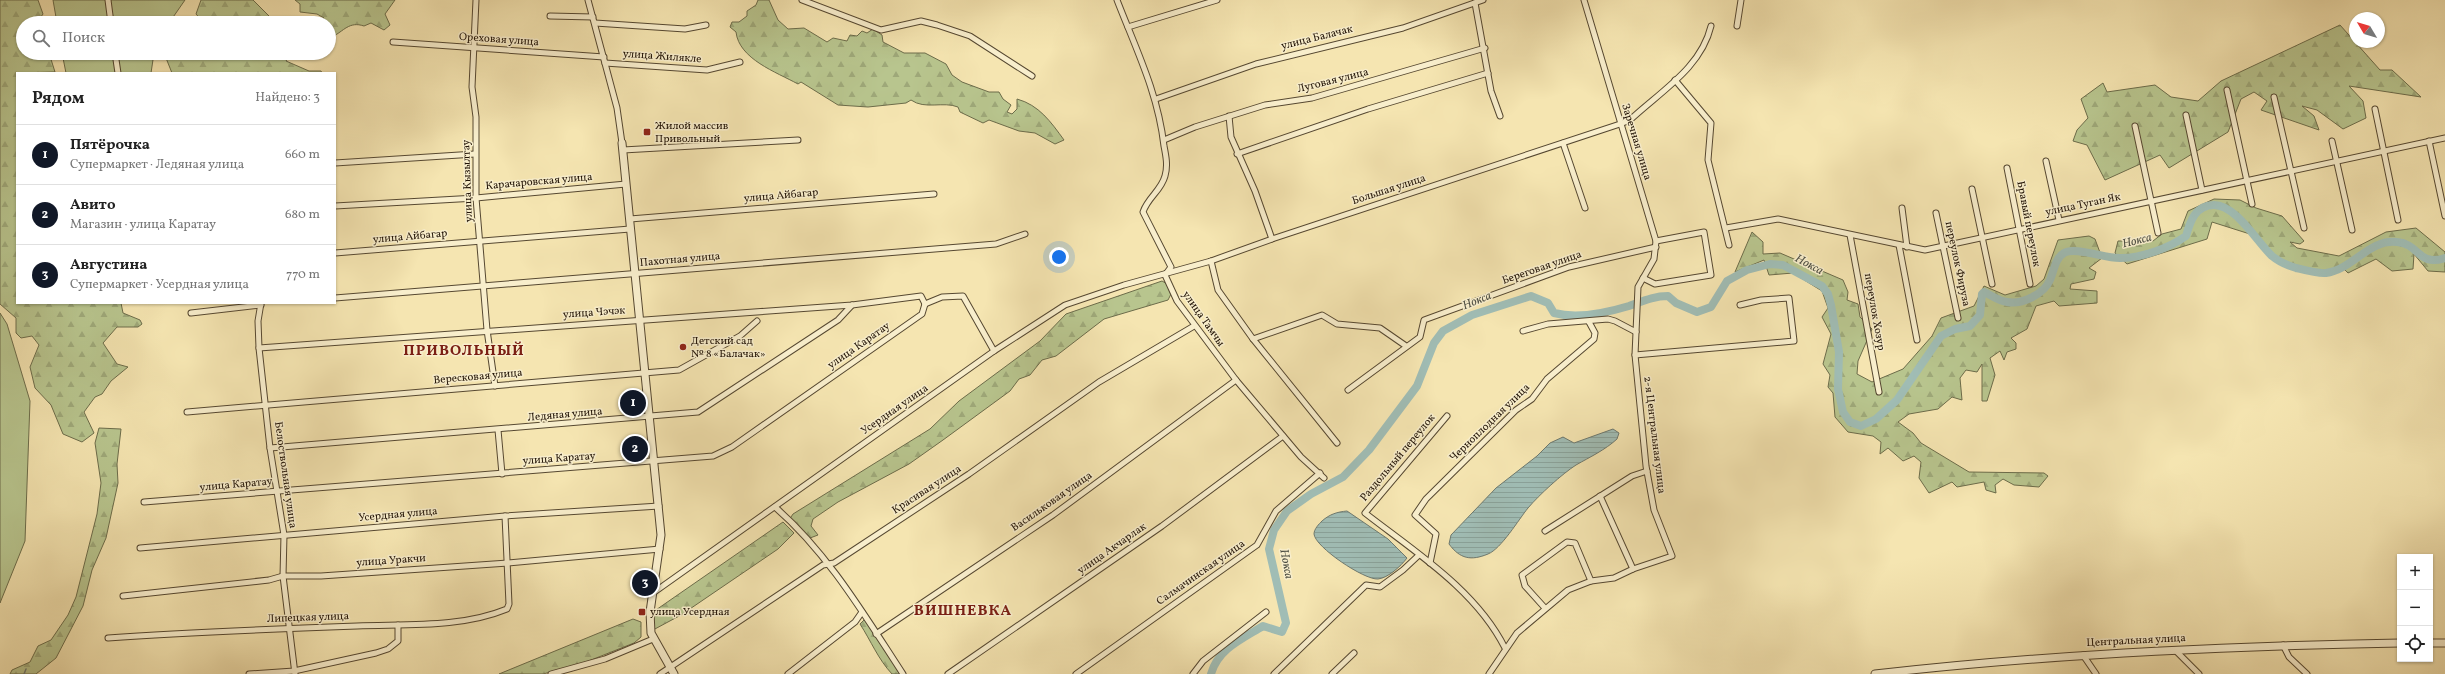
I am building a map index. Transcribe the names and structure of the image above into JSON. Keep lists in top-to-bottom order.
{
  "streets": {
    "street": [
      "улица Балачак",
      "Ореховая улица",
      "улица Жилякле",
      "Луговая улица",
      "Заречная улица",
      "улица Кызылтау",
      "Карачаровская улица",
      "Большая улица",
      "улица Айбагар",
      "улица Туган Як",
      "Бравый переулок",
      "Пахотная улица",
      "переулок Фируза",
      "Береговая улица",
      "переулок Хозур",
      "улица Чэчэк",
      "улица Тамчы",
      "улица Каратау",
      "Вересковая улица",
      "Усердная улица",
      "Ледяная улица",
      "Черноплодная улица",
      "2-я Центральная улица",
      "Раздольный переулок",
      "Белоствольная улица",
      "Красивая улица",
      "Васильковая улица",
      "улица Акчарлак",
      "улица Уракчи",
      "Салмачинская улица",
      "Липецкая улица",
      "Центральная улица"
    ]
  },
  "crossings": [
    ["Ореховая улица", "улица Кызылтау"],
    ["Заречная улица", "Большая улица"],
    ["Заречная улица", "Береговая улица"],
    ["улица Кызылтау", "Карачаровская улица"],
    ["улица Кызылтау", "улица Айбагар"],
    ["улица Кызылтау", "Пахотная улица"],
    ["улица Кызылтау", "улица Чэчэк"],
    ["улица Кызылтау", "Вересковая улица"],
    ["Большая улица", "улица Тамчы"],
    ["Большая улица", "Усердная улица"],
    ["улица Туган Як", "Бравый переулок"],
    ["улица Туган Як", "переулок Фируза"],
    ["улица Туган Як", "переулок Хозур"],
    ["Береговая улица", "2-я Центральная улица"],
    ["улица Чэчэк", "улица Каратау"],
    ["улица Чэчэк", "Ледяная улица"],
    ["улица Чэчэк", "Белоствольная улица"],
    ["улица Тамчы", "Усердная улица"],
    ["улица Тамчы", "Красивая улица"],
    ["улица Тамчы", "Васильковая улица"],
    ["улица Тамчы", "улица Акчарлак"],
    ["улица Тамчы", "Салмачинская улица"],
    ["улица Каратау", "Белоствольная улица"],
    ["Вересковая улица", "Белоствольная улица"],
    ["Усердная улица", "Белоствольная улица"],
    ["Ледяная улица", "Белоствольная улица"],
    ["Белоствольная улица", "улица Уракчи"],
    ["Белоствольная улица", "Липецкая улица"],
    ["улица Уракчи", "Липецкая улица"]
  ],
  "districts": ["ПРИВОЛЬНЫЙ", "ВИШНЕВКА"],
  "water": ["Нокса"],
  "places": {
    "transit": ["Жилой массив Привольный", "улица Усердная"],
    "other": ["Детский сад № 8 «Балачак»"]
  },
  "north": "top left",
  "page": {
    "search": "Поиск",
    "heading": ["Рядом", "Найдено: 3"],
    "list": [
      {
        "mark": "1",
        "name": "Пятёрочка",
        "note": "Супермаркет · Ледяная улица",
        "value": "660 m"
      },
      {
        "mark": "2",
        "name": "Авито",
        "note": "Магазин · улица Каратау",
        "value": "680 m"
      },
      {
        "mark": "3",
        "name": "Августина",
        "note": "Супермаркет · Усердная улица",
        "value": "770 m"
      }
    ],
    "pins": ["1", "2", "3"],
    "map_buttons": ["+", "−"]
  }
}
